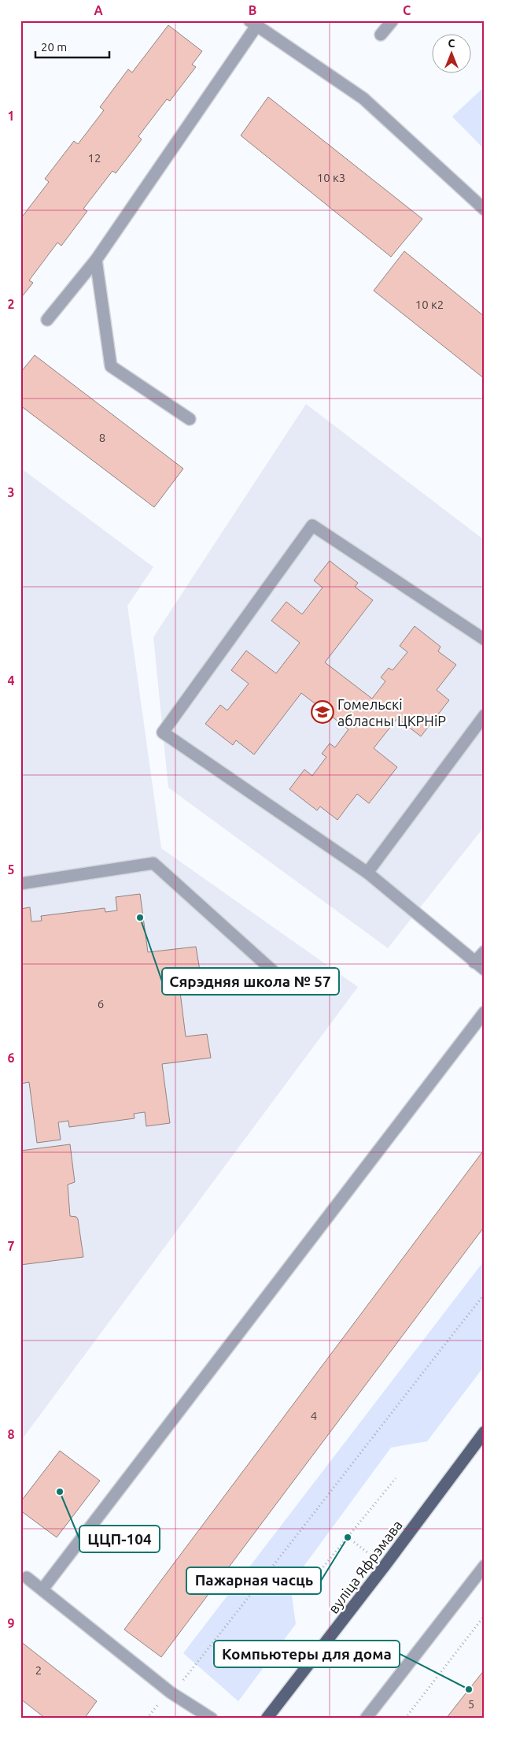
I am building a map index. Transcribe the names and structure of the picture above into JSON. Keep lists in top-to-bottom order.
{
  "streets": {
    "main road": ["вуліца Яфрэмава"]
  },
  "places": {
    "school or university": ["Гомельскі абласны ЦКРНіР"],
    "other": [
      "Сярэдняя школа № 57",
      "ЦЦП-104",
      "Пажарная часць",
      "Компьютеры для дома"
    ]
  },
  "house_numbers": [
    "12",
    "10 к3",
    "10 к2",
    "8",
    "6",
    "4",
    "2",
    "5"
  ],
  "scale_bar": "20 m",
  "north": "top",
  "grid": {
    "columns": ["A", "B", "C"],
    "rows": [
      "1",
      "2",
      "3",
      "4",
      "5",
      "6",
      "7",
      "8",
      "9"
    ]
  }
}
